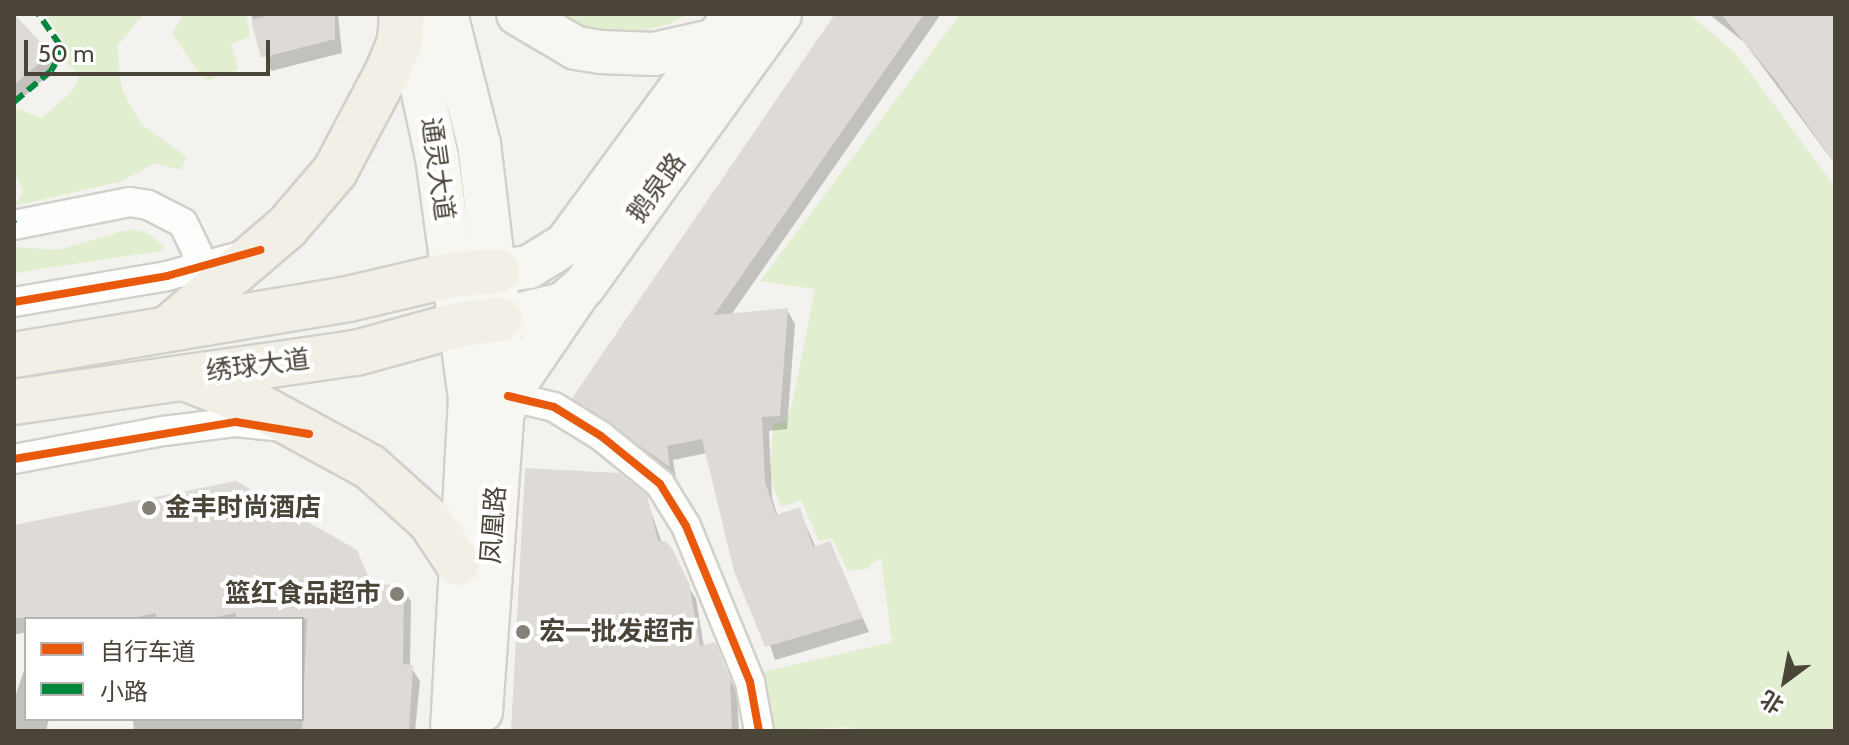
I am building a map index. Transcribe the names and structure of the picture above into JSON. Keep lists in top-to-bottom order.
{
  "streets": {
    "main road": [
      "通灵大道",
      "鹅泉路",
      "绣球大道",
      "凤凰路"
    ]
  },
  "crossings": [
    ["通灵大道", "鹅泉路"],
    ["通灵大道", "绣球大道"],
    ["通灵大道", "凤凰路"],
    ["鹅泉路", "绣球大道"],
    ["鹅泉路", "凤凰路"],
    ["绣球大道", "凤凰路"]
  ],
  "places": ["金丰时尚酒店", "篮红食品超市", "宏一批发超市"],
  "legend": ["自行车道", "小路"],
  "scale_bar": "50 m",
  "north": "bottom left"
}
